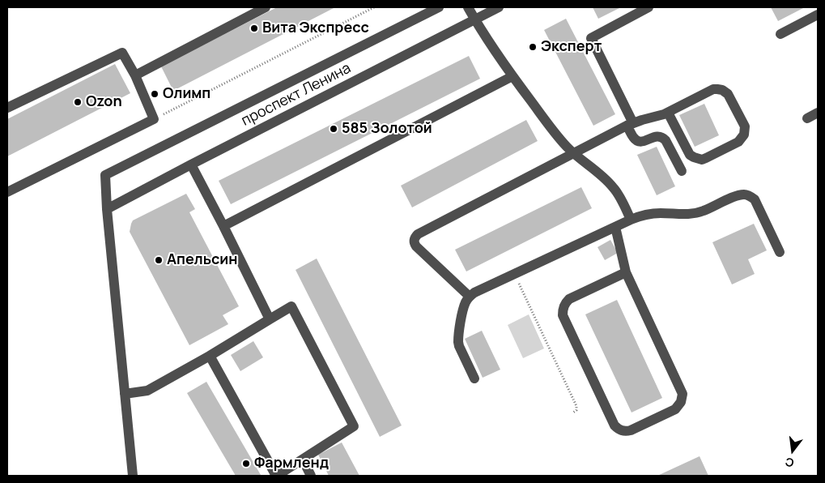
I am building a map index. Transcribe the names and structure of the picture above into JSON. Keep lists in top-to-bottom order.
{
  "streets": {
    "street": ["проспект Ленина"]
  },
  "places": [
    "Вита Экспресс",
    "Эксперт",
    "Олимп",
    "Ozon",
    "585 Золотой",
    "Апельсин",
    "Фармленд"
  ],
  "north": "bottom"
}
